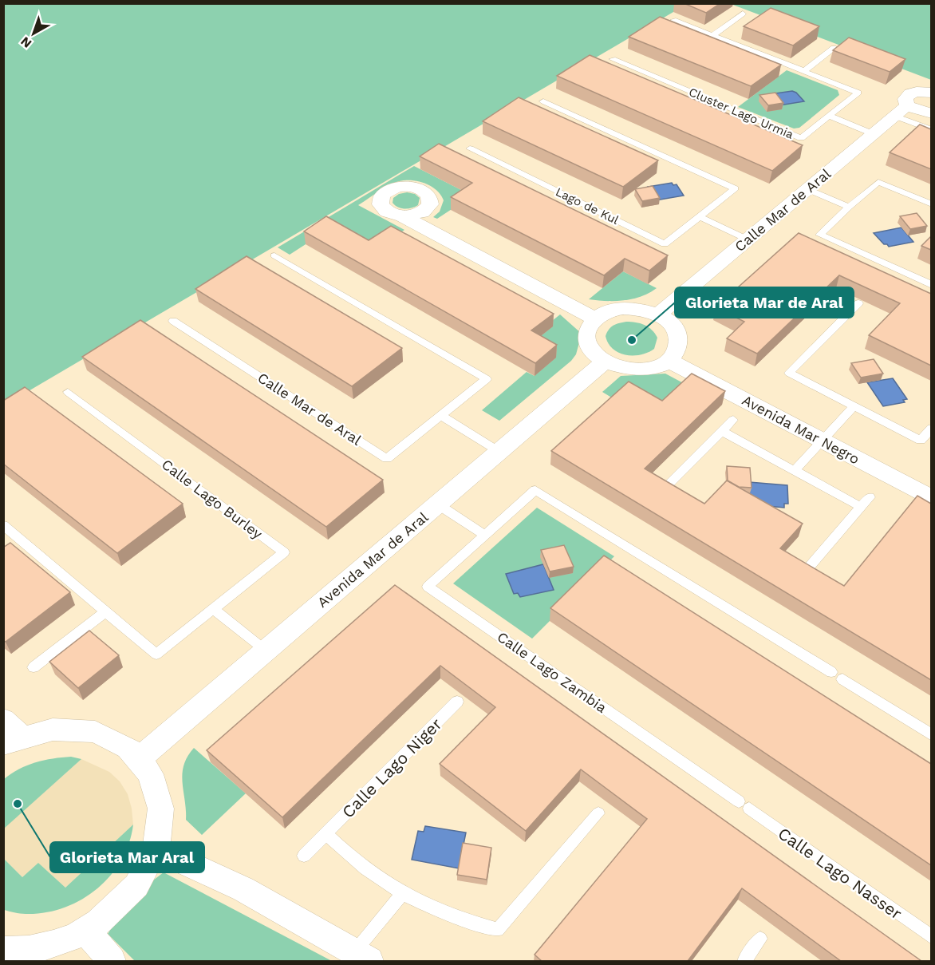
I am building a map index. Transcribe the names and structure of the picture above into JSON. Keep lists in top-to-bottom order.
{
  "streets": {
    "street": ["Calle Mar de Aral", "Avenida Mar Negro", "Avenida Mar de Aral"],
    "lane": [
      "Cluster Lago Urmia",
      "Lago de Kul",
      "Calle Lago Burley",
      "Calle Lago Zambia",
      "Calle Lago Niger",
      "Calle Lago Nasser"
    ]
  },
  "crossings": [
    ["Calle Mar de Aral", "Avenida Mar Negro"],
    ["Calle Mar de Aral", "Avenida Mar de Aral"],
    ["Avenida Mar Negro", "Avenida Mar de Aral"],
    ["Calle Lago Zambia", "Calle Lago Nasser"]
  ],
  "places": ["Glorieta Mar de Aral", "Glorieta Mar Aral"],
  "north": "bottom left"
}
